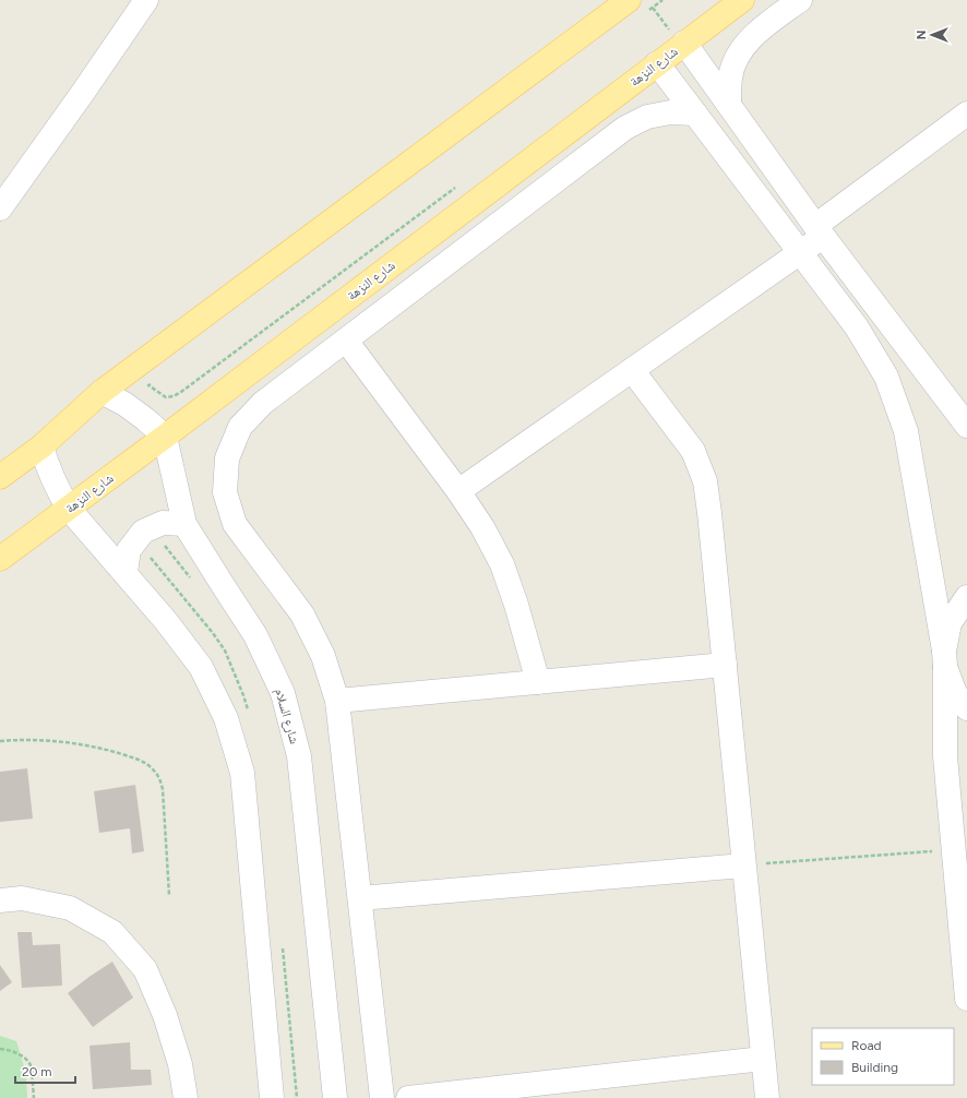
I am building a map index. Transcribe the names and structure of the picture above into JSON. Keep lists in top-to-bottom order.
{
  "streets": {
    "main road": ["شارع النزهة"],
    "street": ["شارع السلام"]
  },
  "crossings": [
    ["شارع النزهة", "شارع السلام"]
  ],
  "legend": ["Road", "Building"],
  "scale_bar": "20 m",
  "north": "left"
}
